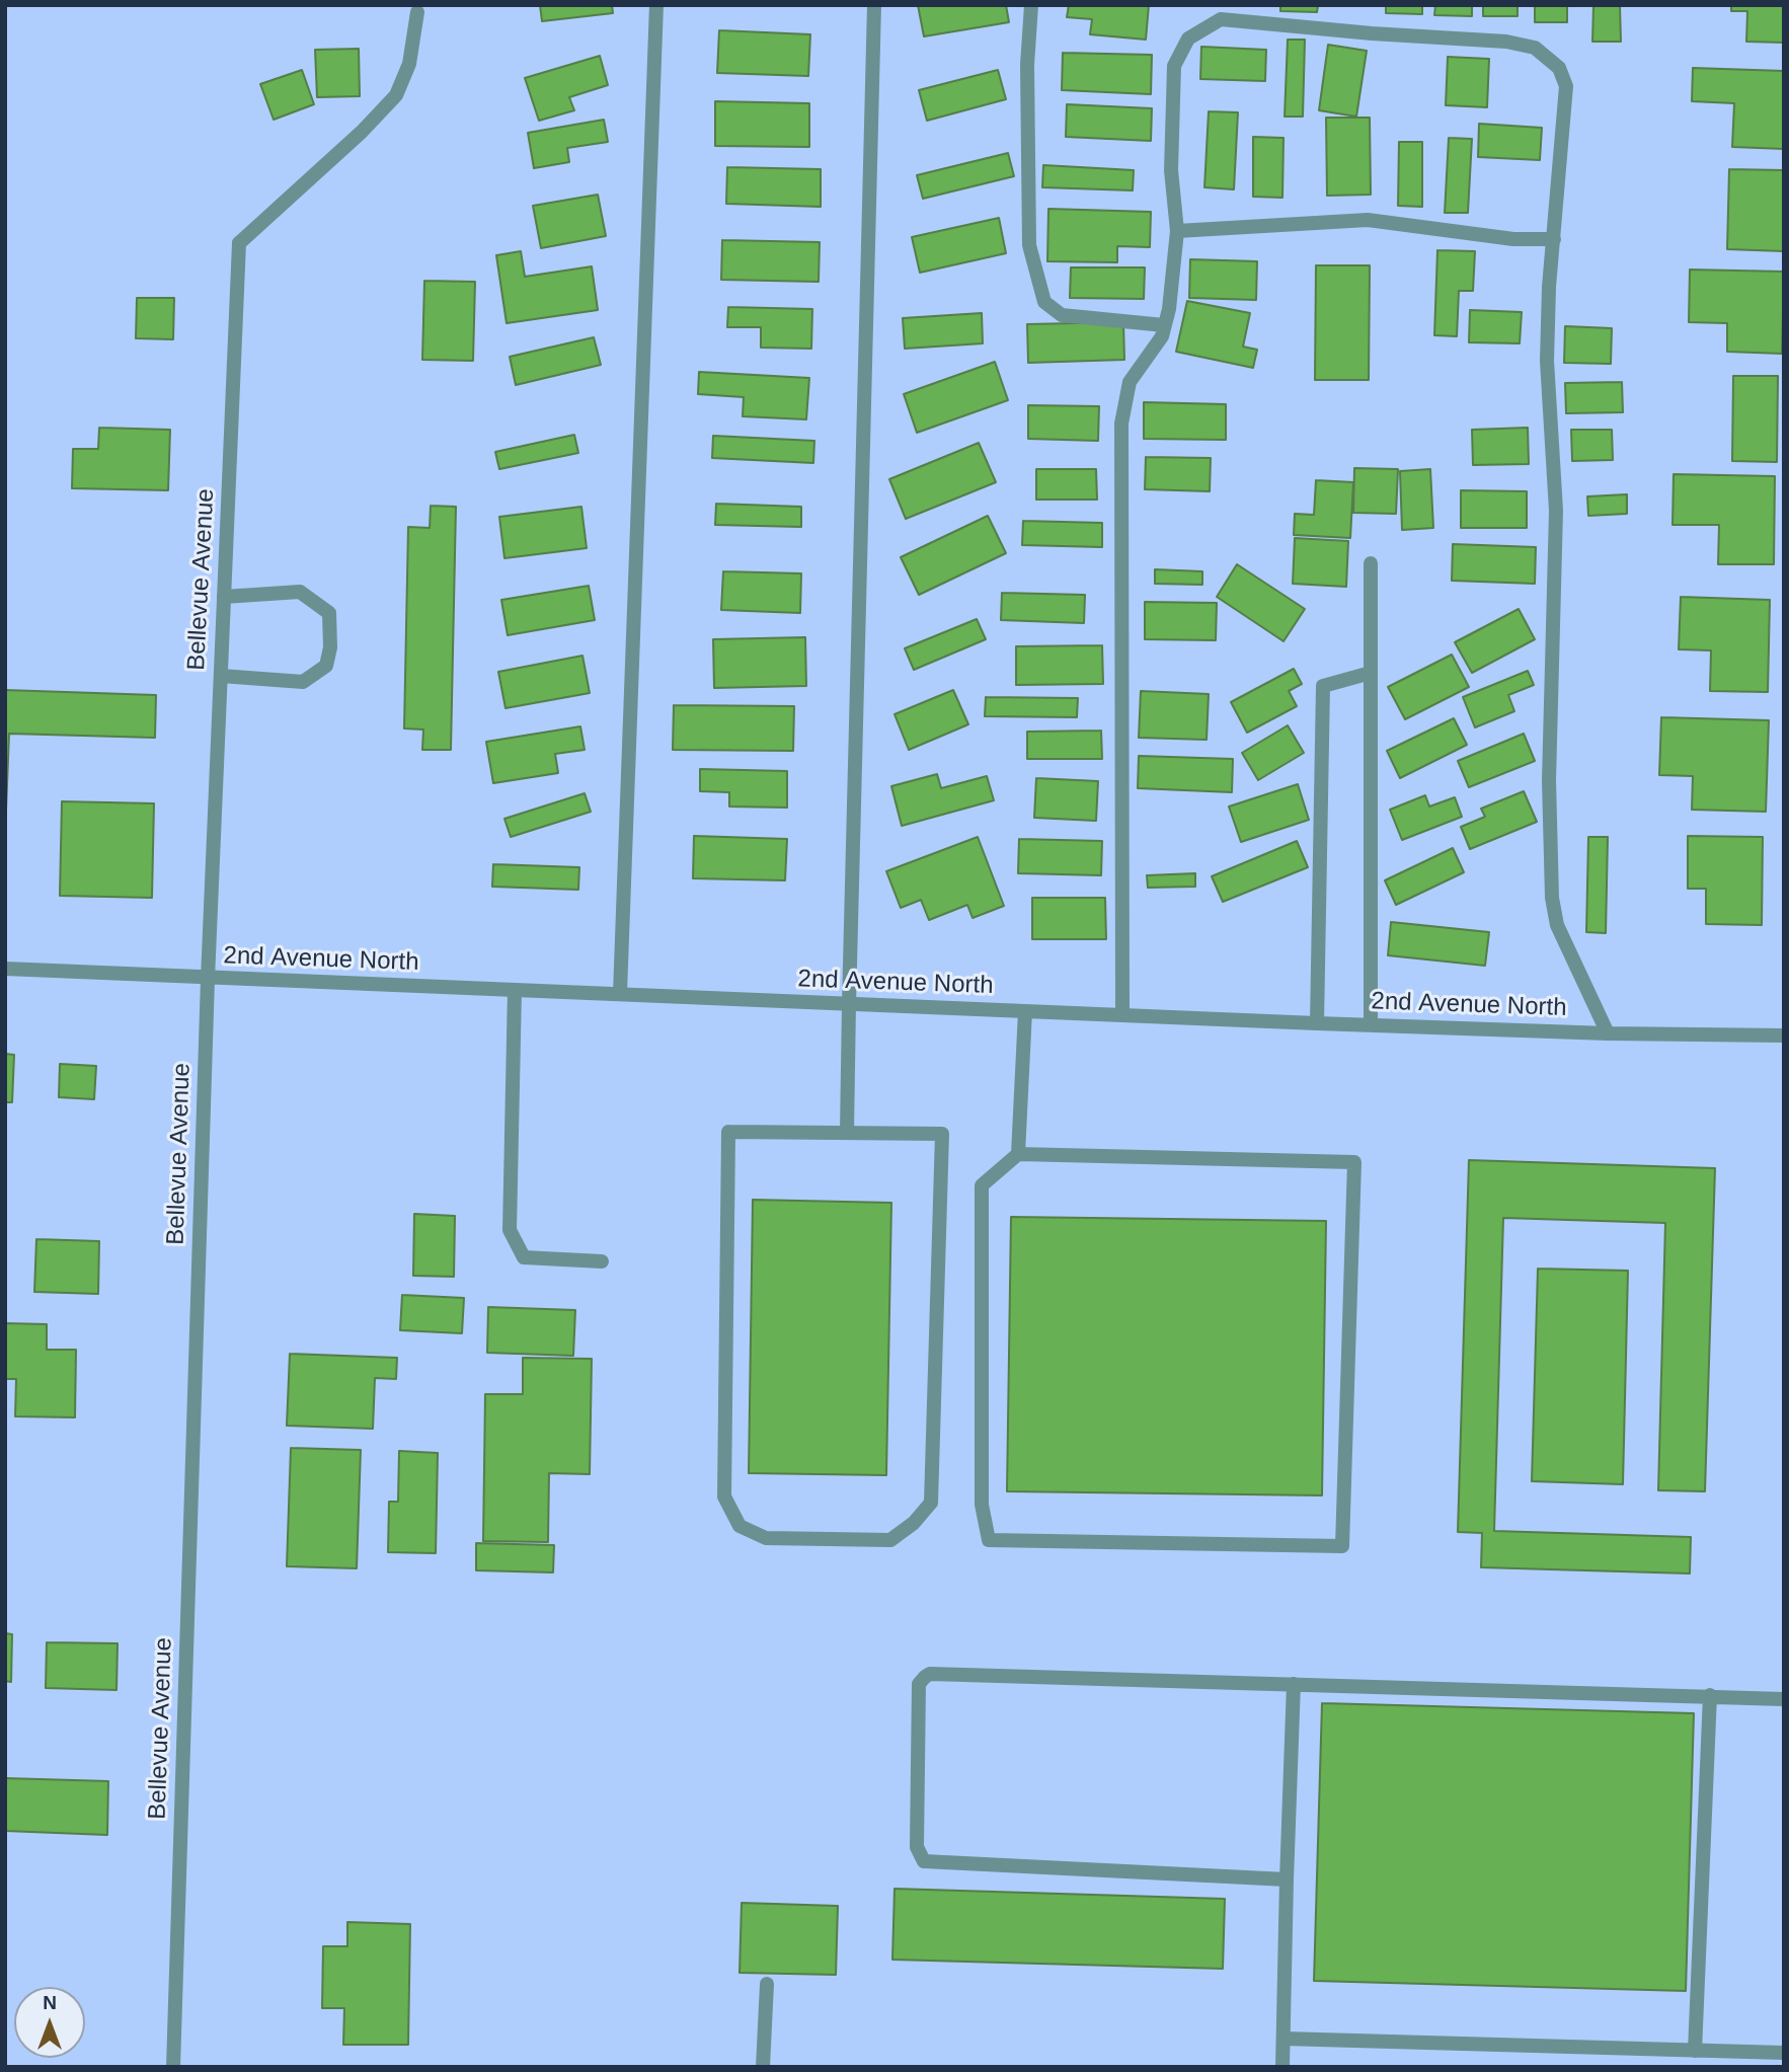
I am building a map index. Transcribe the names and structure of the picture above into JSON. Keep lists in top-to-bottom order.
{
  "streets": {
    "street": ["Bellevue Avenue", "2nd Avenue North"]
  },
  "crossings": [
    ["Bellevue Avenue", "2nd Avenue North"]
  ],
  "north": "top"
}
